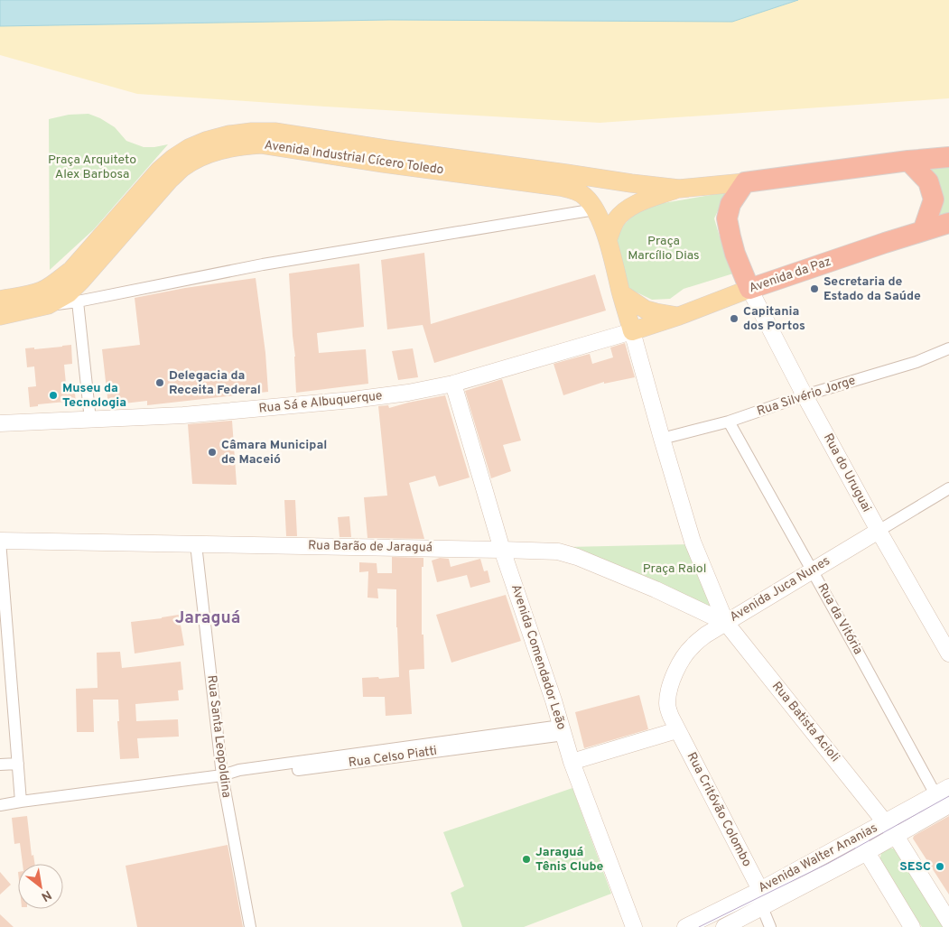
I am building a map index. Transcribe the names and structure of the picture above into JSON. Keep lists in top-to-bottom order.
{
  "streets": {
    "highway": ["Avenida da Paz"],
    "main road": ["Avenida Industrial Cícero Toledo"],
    "street": [
      "Rua Silvério Jorge",
      "Rua Sá e Albuquerque",
      "Rua do Uruguai",
      "Rua Barão de Jaraguá",
      "Avenida Juca Nunes",
      "Rua da Vitória",
      "Avenida Comendador Leão",
      "Rua Batista Acioli",
      "Rua Santa Leopoldina",
      "Rua Celso Piatti",
      "Rua Critóvão Colombo",
      "Avenida Walter Ananias"
    ]
  },
  "crossings": [
    ["Avenida Industrial Cícero Toledo", "Avenida da Paz"],
    ["Avenida Industrial Cícero Toledo", "Rua Sá e Albuquerque"],
    ["Avenida da Paz", "Rua Sá e Albuquerque"],
    ["Avenida da Paz", "Rua do Uruguai"],
    ["Rua Silvério Jorge", "Rua do Uruguai"],
    ["Rua Silvério Jorge", "Rua da Vitória"],
    ["Rua Sá e Albuquerque", "Avenida Comendador Leão"],
    ["Rua do Uruguai", "Avenida Juca Nunes"],
    ["Rua Barão de Jaraguá", "Avenida Juca Nunes"],
    ["Rua Barão de Jaraguá", "Avenida Comendador Leão"],
    ["Rua Barão de Jaraguá", "Rua Batista Acioli"],
    ["Rua Barão de Jaraguá", "Rua Santa Leopoldina"],
    ["Avenida Juca Nunes", "Rua da Vitória"],
    ["Avenida Juca Nunes", "Rua Batista Acioli"],
    ["Avenida Juca Nunes", "Rua Critóvão Colombo"],
    ["Rua da Vitória", "Avenida Walter Ananias"],
    ["Avenida Comendador Leão", "Rua Celso Piatti"],
    ["Rua Batista Acioli", "Avenida Walter Ananias"],
    ["Rua Santa Leopoldina", "Rua Celso Piatti"],
    ["Rua Critóvão Colombo", "Avenida Walter Ananias"]
  ],
  "districts": ["Jaraguá"],
  "parks": ["Praça Arquiteto Alex Barbosa", "Praça Marcílio Dias", "Praça Raiol"],
  "places": [
    "Secretaria de Estado da Saúde",
    "Capitania dos Portos",
    "Delegacia da Receita Federal",
    "Museu da Tecnologia",
    "Câmara Municipal de Maceió",
    "Jaraguá Tênis Clube",
    "SESC"
  ],
  "north": "bottom right"
}
